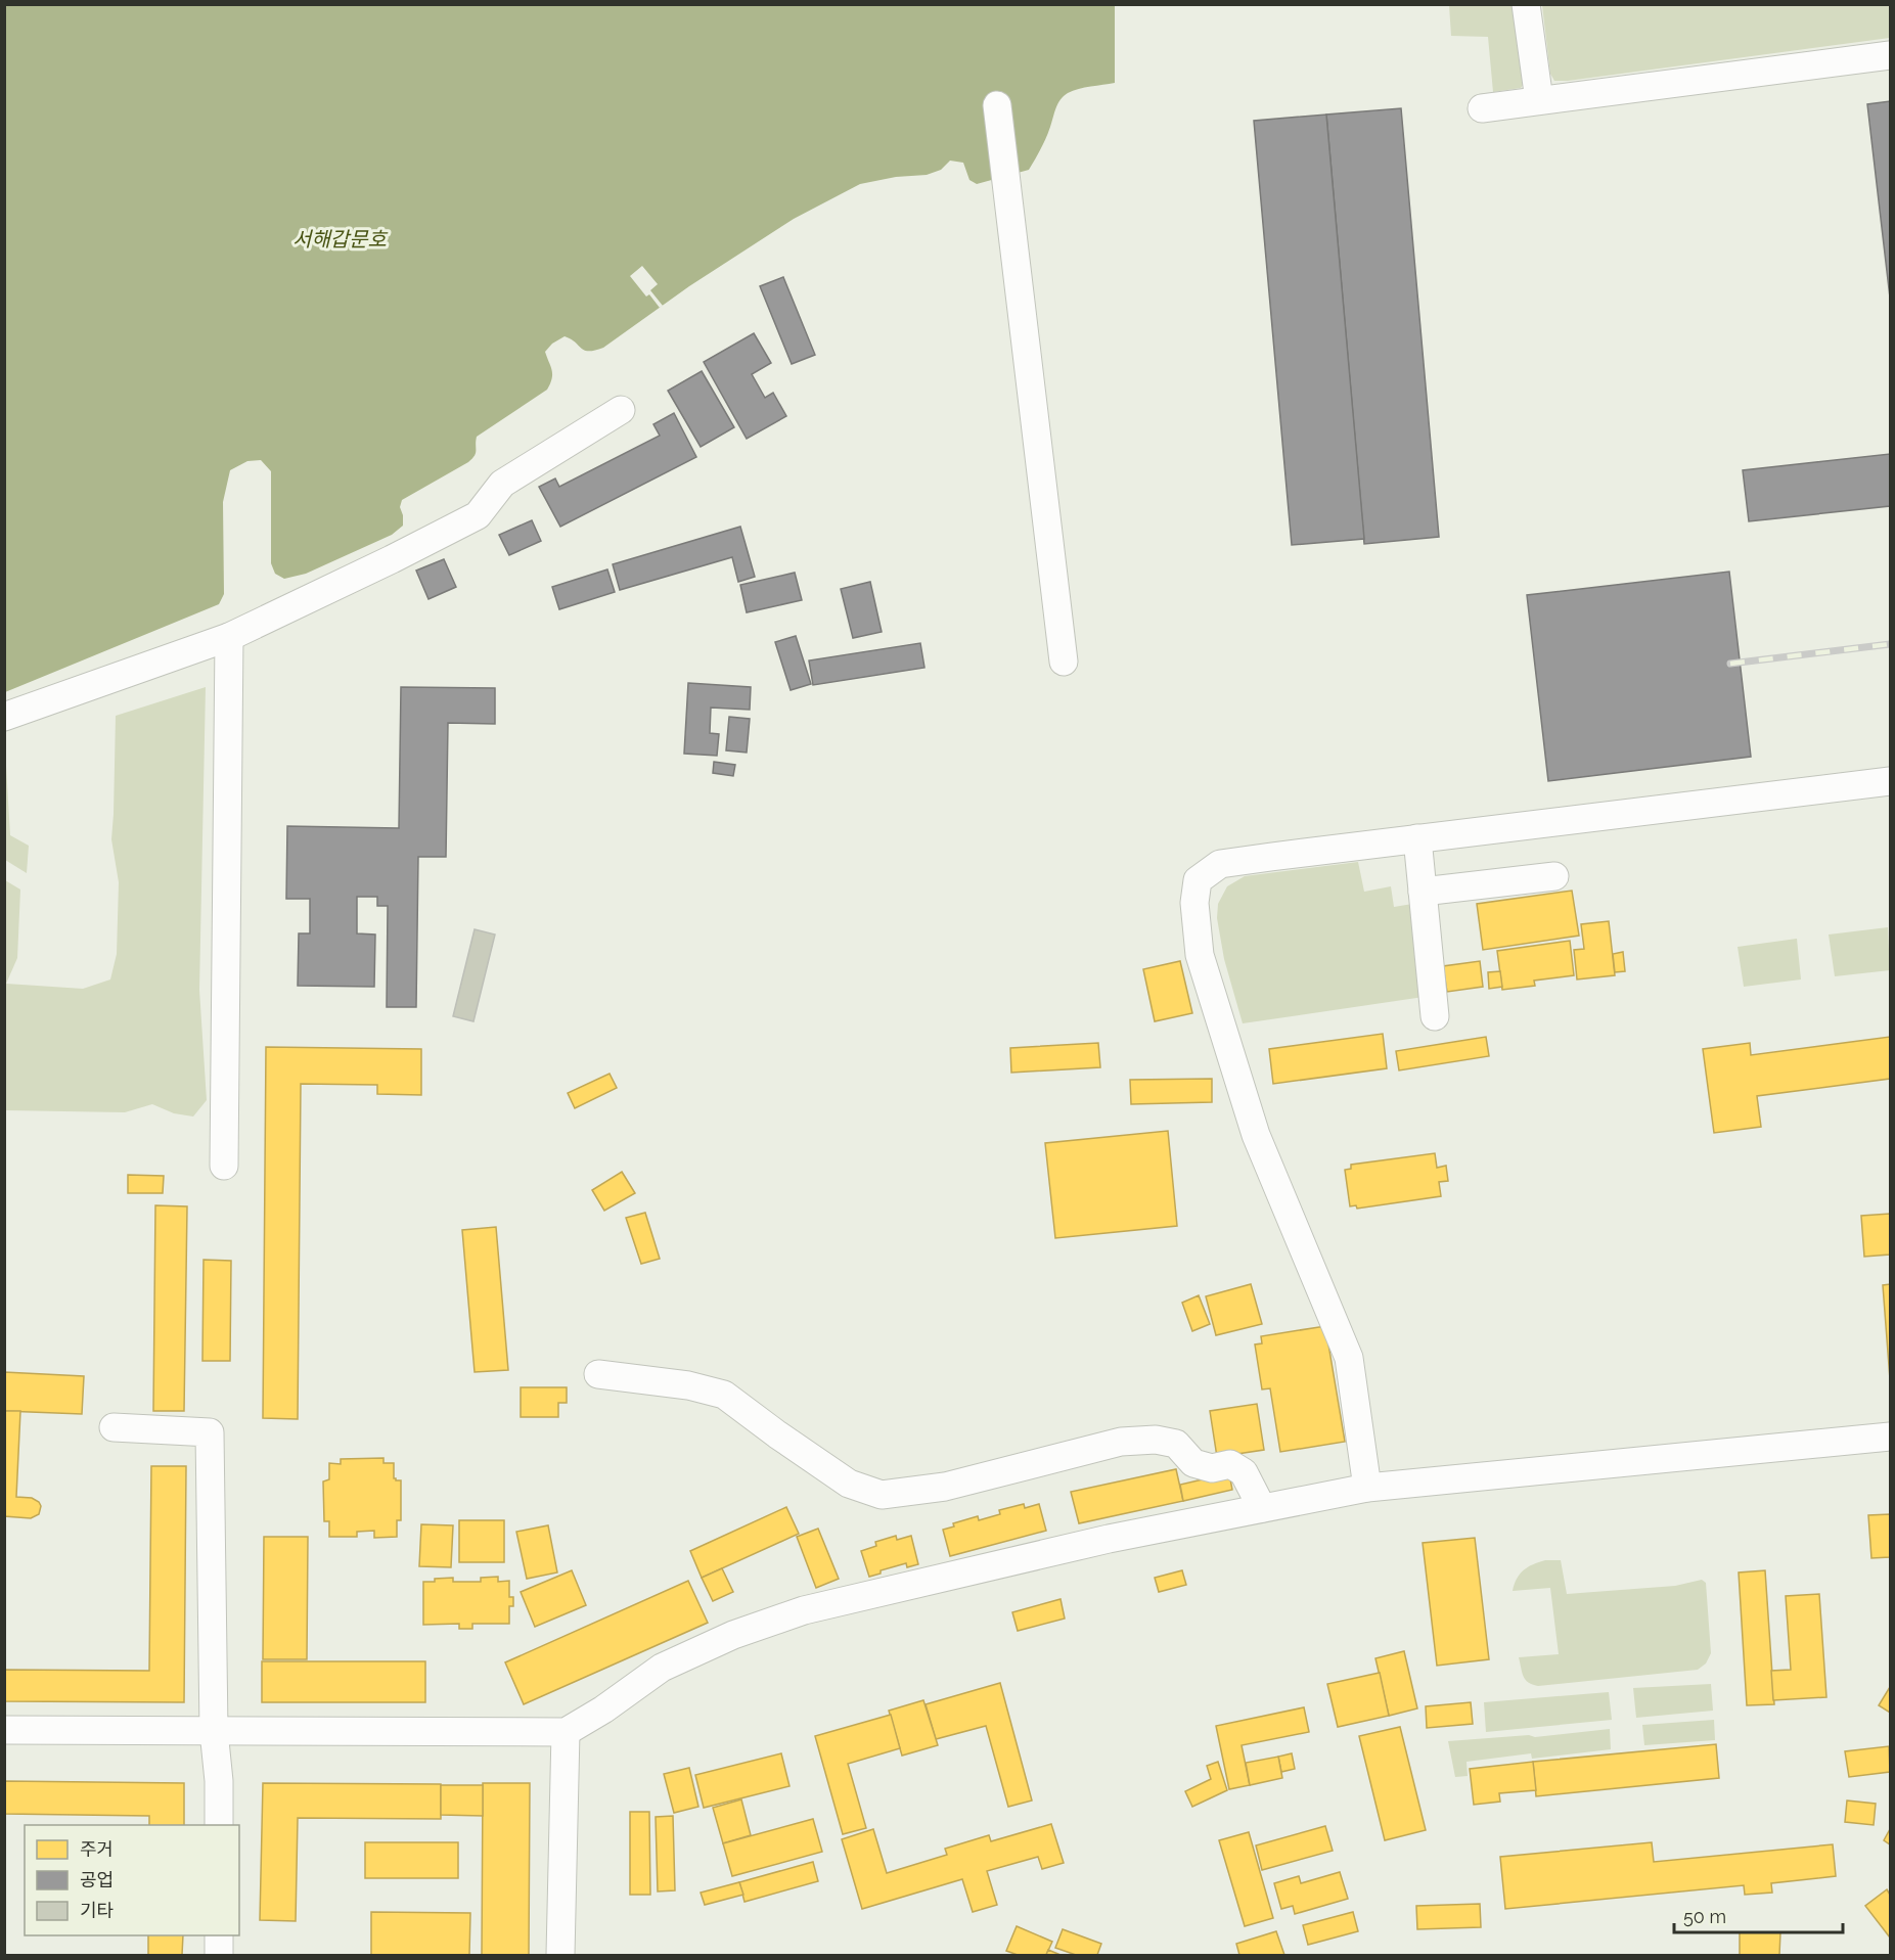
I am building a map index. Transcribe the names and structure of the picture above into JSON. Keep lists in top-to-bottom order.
{
  "water": ["서해갑문호"],
  "legend": ["주거", "공업", "기타"],
  "scale_bar": "50 m"
}
